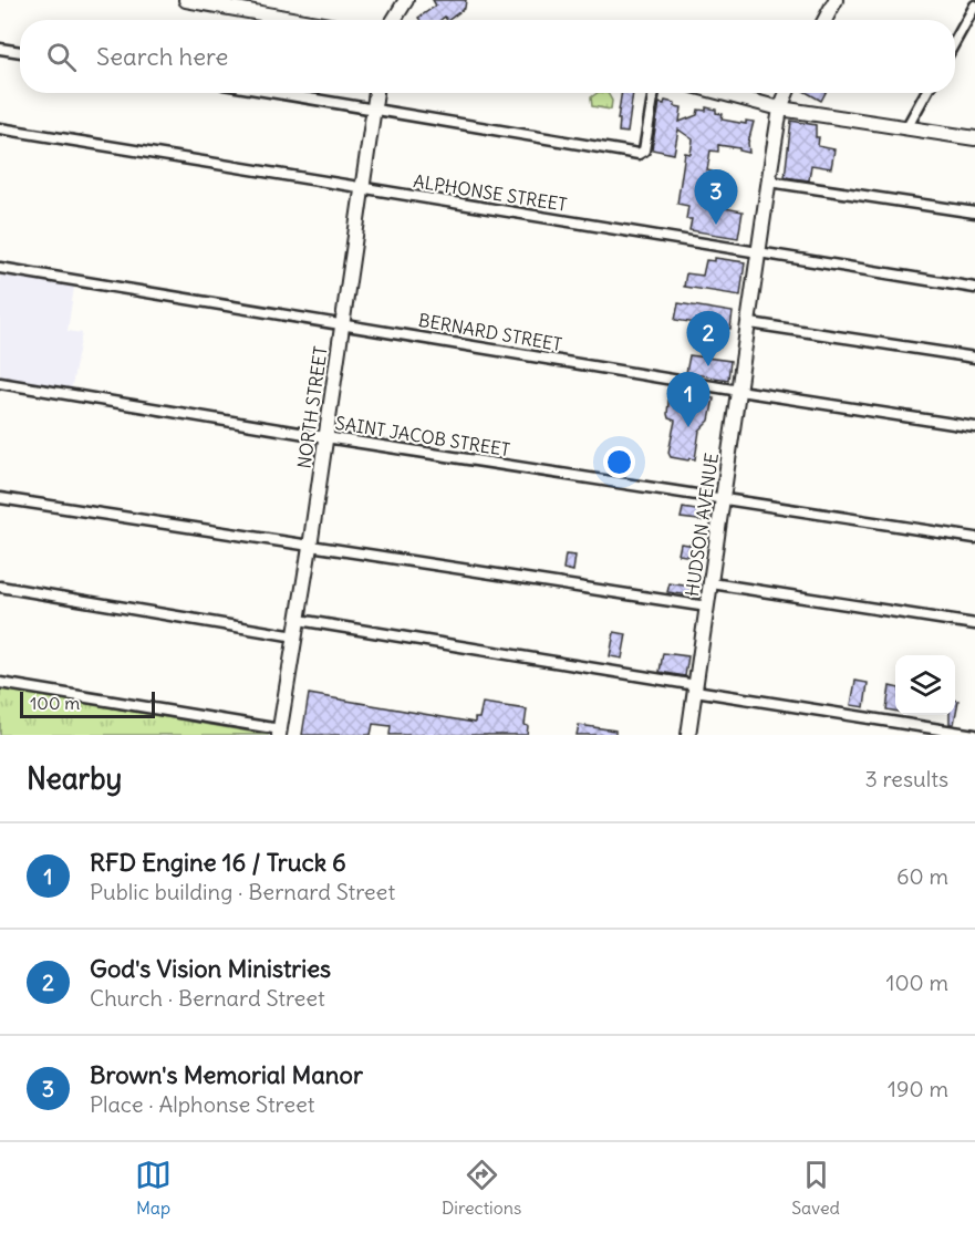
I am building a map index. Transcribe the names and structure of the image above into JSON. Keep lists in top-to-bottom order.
{
  "streets": {
    "main road": ["NORTH STREET", "HUDSON AVENUE"],
    "street": ["ALPHONSE STREET", "BERNARD STREET", "SAINT JACOB STREET"]
  },
  "crossings": [
    ["ALPHONSE STREET", "NORTH STREET"],
    ["ALPHONSE STREET", "HUDSON AVENUE"],
    ["BERNARD STREET", "NORTH STREET"],
    ["BERNARD STREET", "HUDSON AVENUE"],
    ["NORTH STREET", "SAINT JACOB STREET"],
    ["SAINT JACOB STREET", "HUDSON AVENUE"]
  ],
  "scale_bar": "100 m",
  "page": {
    "search": "Search here",
    "pins": ["3", "2", "1"],
    "scale": "100 m",
    "heading": ["Nearby", "3 results"],
    "list": [
      {
        "mark": "1",
        "name": "RFD Engine 16 / Truck 6",
        "note": "Public building · Bernard Street",
        "value": "60 m"
      },
      {
        "mark": "2",
        "name": "God's Vision Ministries",
        "note": "Church · Bernard Street",
        "value": "100 m"
      },
      {
        "mark": "3",
        "name": "Brown's Memorial Manor",
        "note": "Place · Alphonse Street",
        "value": "190 m"
      }
    ],
    "nav": ["Map", "Directions", "Saved"]
  }
}
